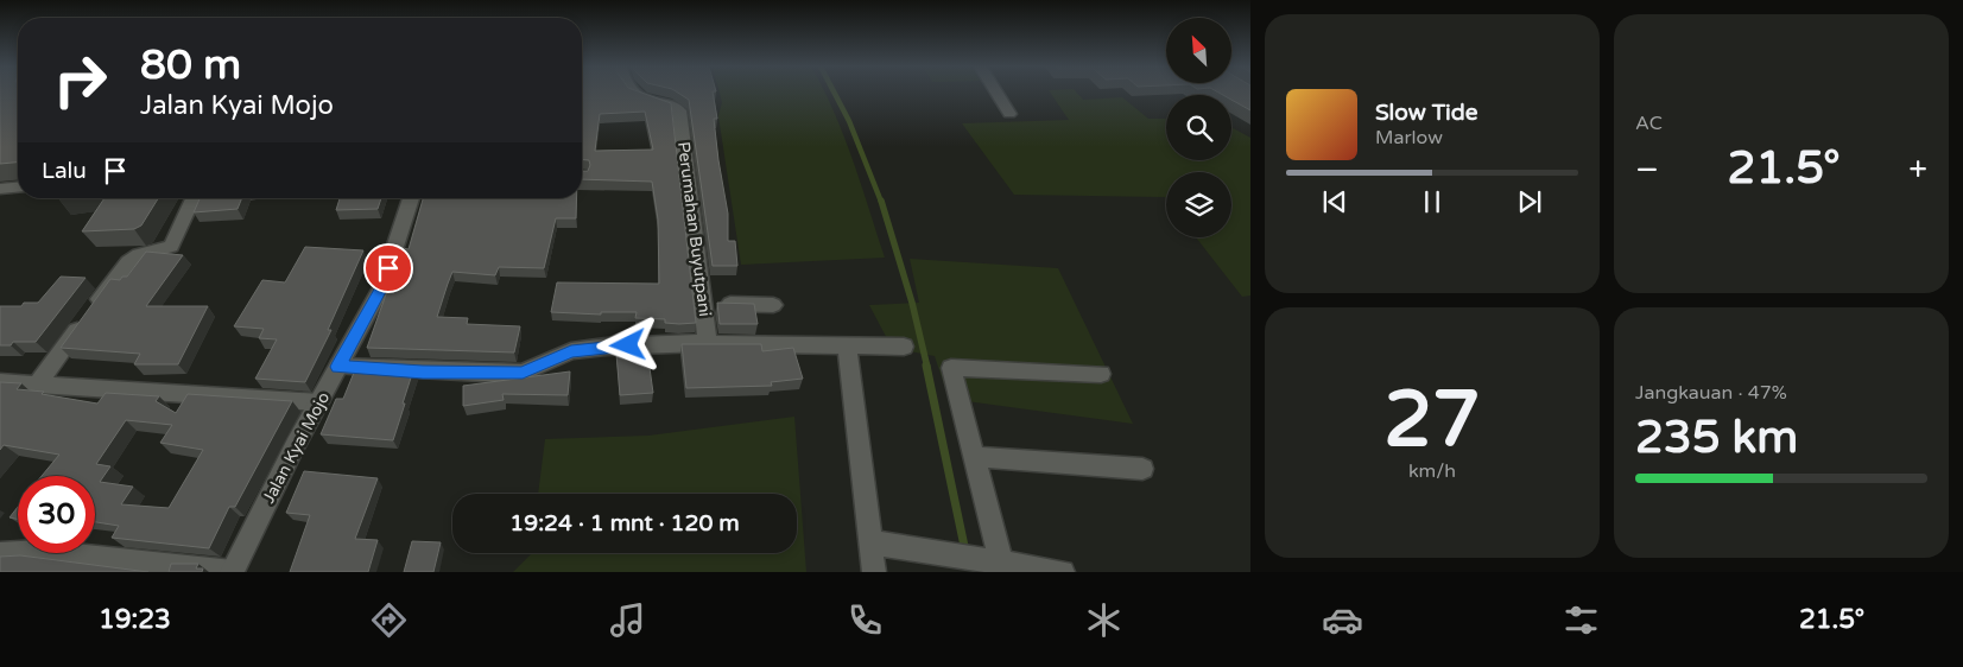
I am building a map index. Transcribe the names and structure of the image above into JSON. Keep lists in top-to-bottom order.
{
  "streets": {
    "street": ["Perumahan Buyutpani", "Jalan Kyai Mojo"]
  },
  "north": "top left",
  "page": {
    "tile": [
      "AC",
      ["27", "km/h"],
      ["Jangkauan · 47%", "235 km"]
    ],
    "turn": ["80 m", "Jalan Kyai Mojo"],
    "song": ["Slow Tide", "Marlow"],
    "then": "Lalu",
    "heat": ["−", "21.5°", "+"],
    "limit": "30",
    "trip": "19:24 · 1 mnt · 120 m",
    "tabs": ["19:23", "21.5°"]
  }
}
